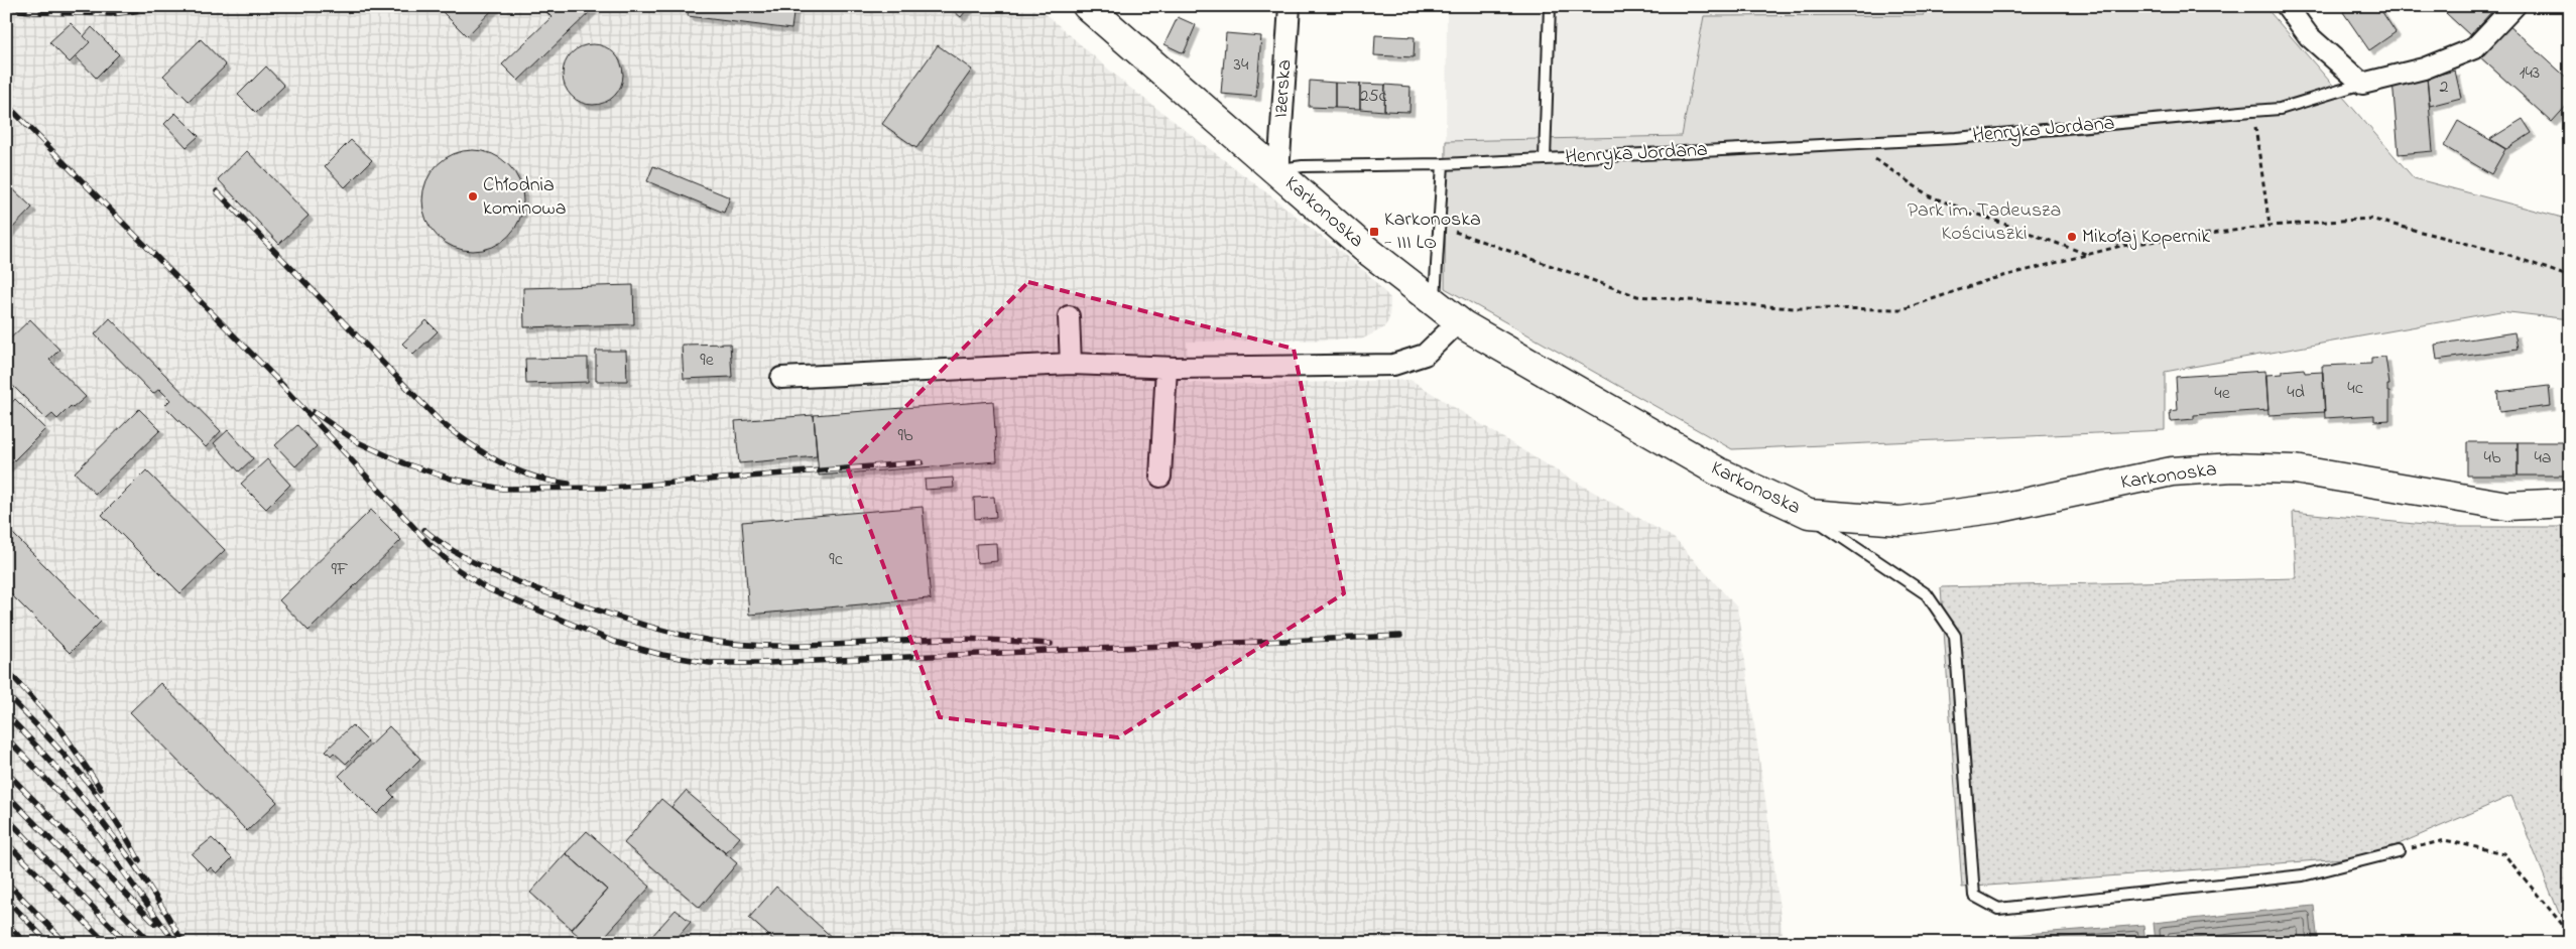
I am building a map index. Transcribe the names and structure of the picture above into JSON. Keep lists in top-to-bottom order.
{
  "streets": {
    "main road": ["Karkonoska"],
    "street": ["Izerska", "Henryka Jordana"]
  },
  "crossings": [
    ["Izerska", "Henryka Jordana"],
    ["Izerska", "Karkonoska"],
    ["Henryka Jordana", "Karkonoska"]
  ],
  "parks": ["Park im. Tadeusza Kościuszki"],
  "places": {
    "other": ["Chłodnia kominowa", "Mikołaj Kopernik"],
    "transit": ["Karkonoska - III LO"]
  },
  "house_numbers": [
    "34",
    "143",
    "2",
    "25c",
    "9e",
    "4c",
    "4d",
    "4e",
    "9b",
    "4b",
    "4a",
    "9c",
    "9F"
  ]
}
